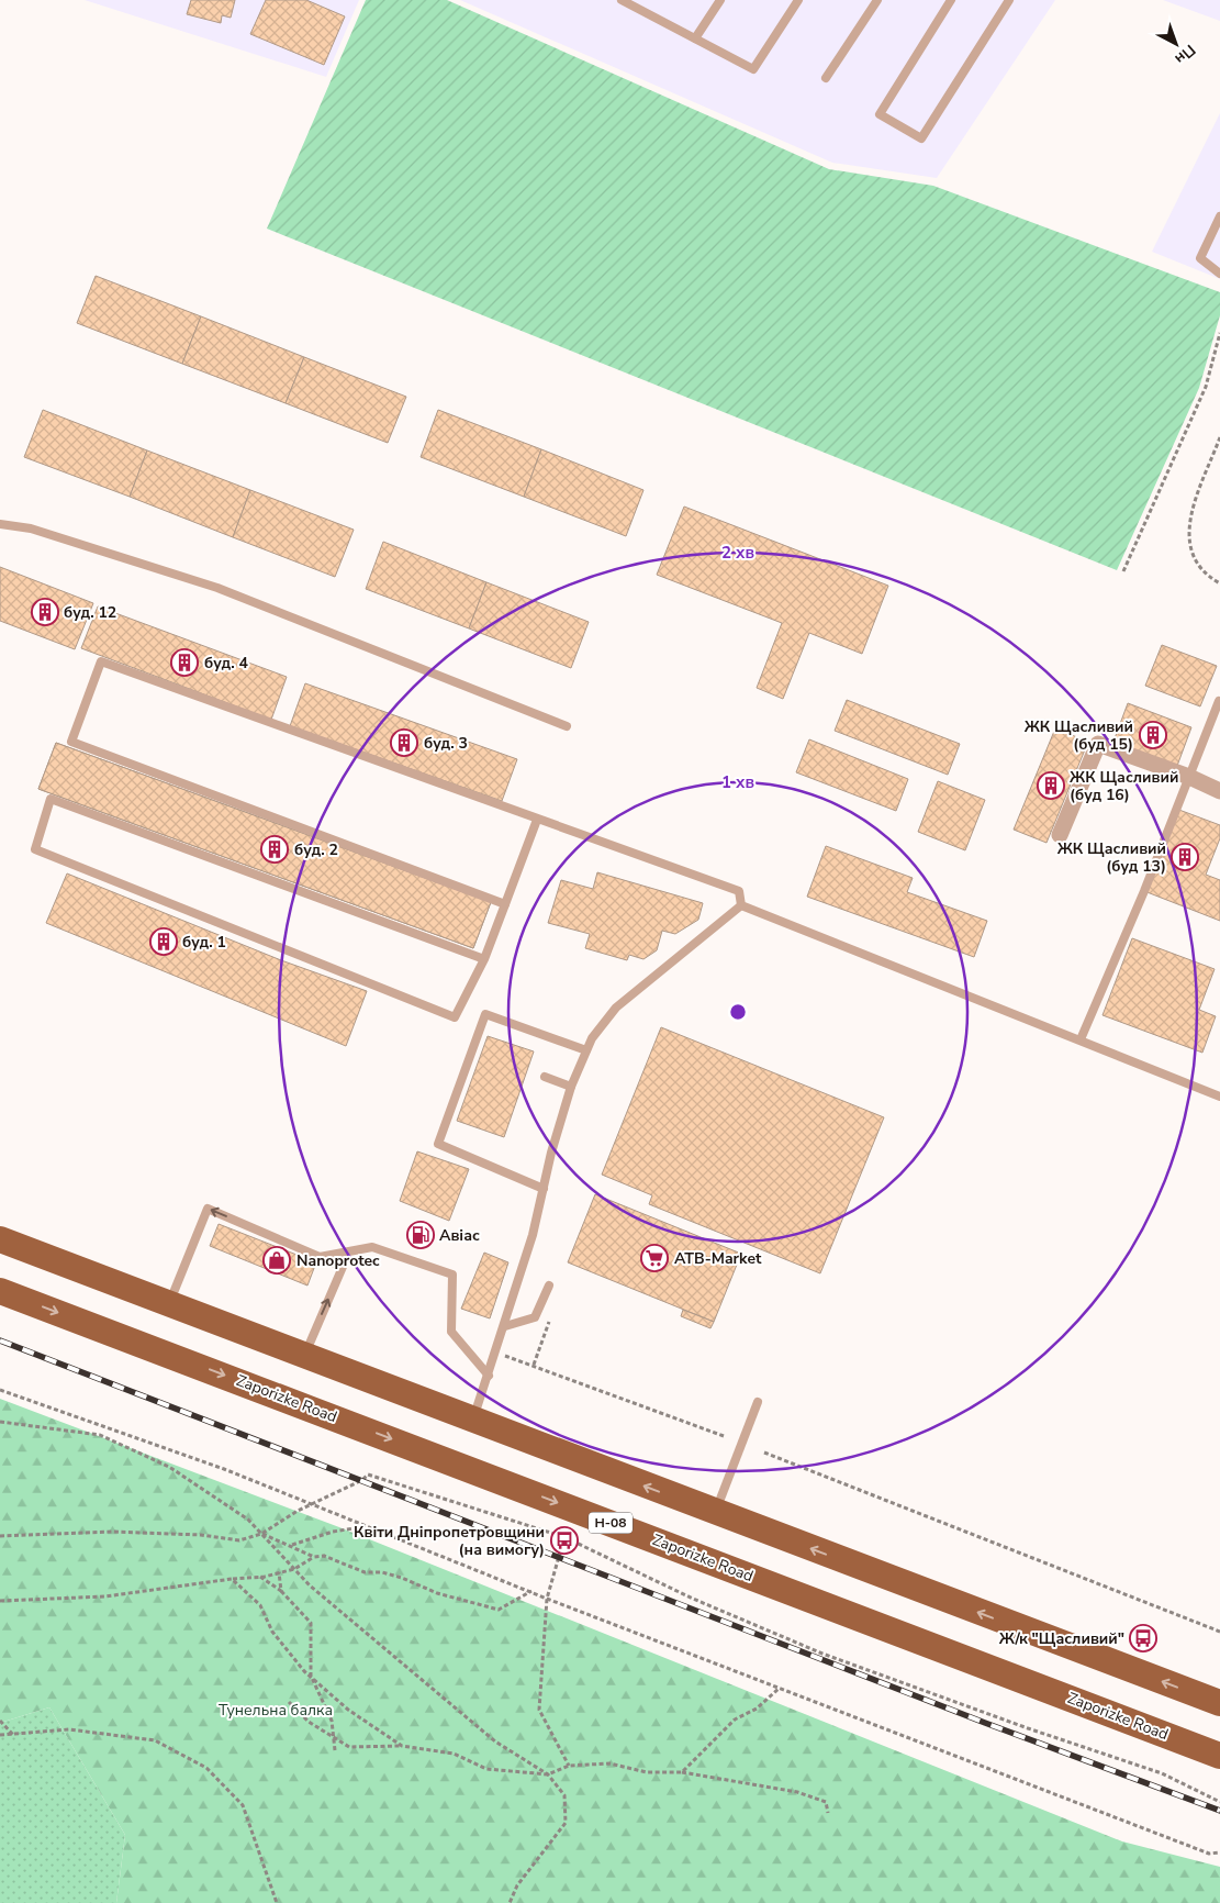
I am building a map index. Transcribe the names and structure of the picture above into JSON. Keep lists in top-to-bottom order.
{
  "streets": {
    "main road": ["Zaporizke Road", "Н-08"]
  },
  "parks": ["Тунельна балка"],
  "places": {
    "building": [
      "буд. 12",
      "буд. 4",
      "ЖК Щасливий (буд 15)",
      "буд. 3",
      "ЖК Щасливий (буд 16)",
      "буд. 2",
      "ЖК Щасливий (буд 13)",
      "буд. 1"
    ],
    "fuel station": ["Авіас"],
    "supermarket": ["ATB-Market"],
    "shop": ["Nanoprotec"],
    "bus stop": ["Квіти Дніпропетровщини (на вимогу)", "Ж/к \"Щасливий\""]
  },
  "north": "bottom right",
  "rings": ["2 хв", "1 хв"]
}
